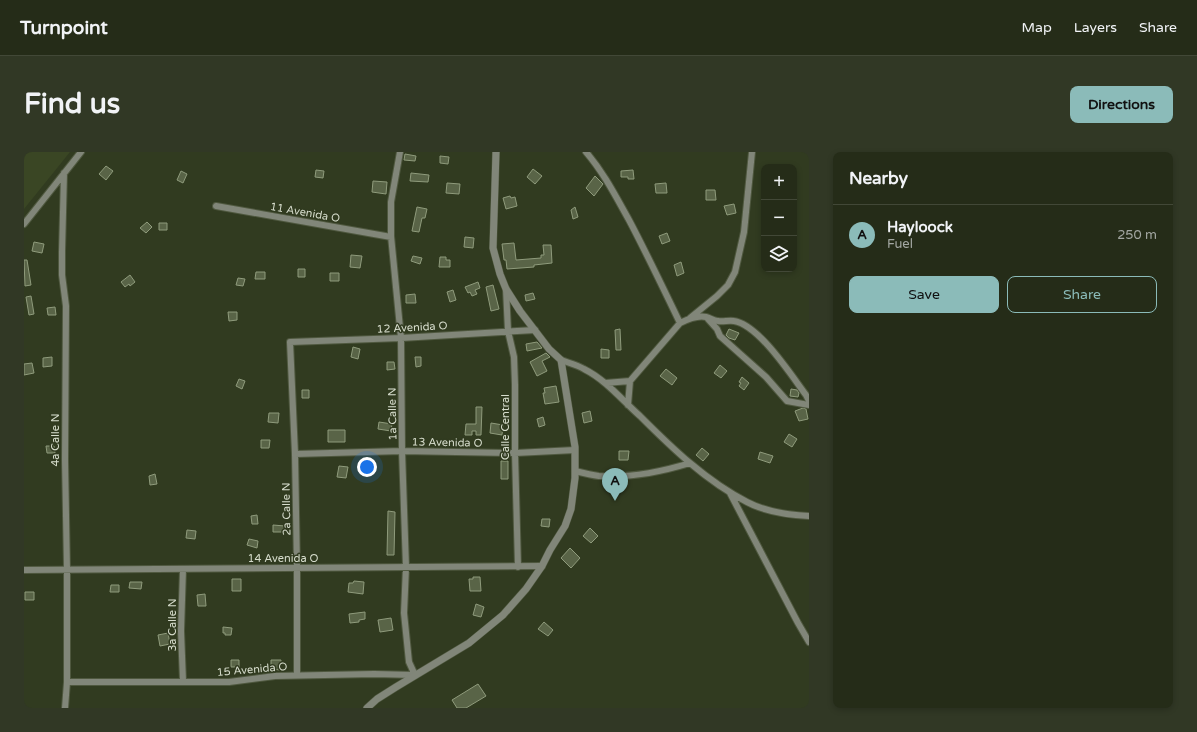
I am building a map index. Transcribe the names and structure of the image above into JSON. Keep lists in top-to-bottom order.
{
  "streets": {
    "street": [
      "11 Avenida O",
      "12 Avenida O",
      "1a Calle N",
      "Calle Central",
      "4a Calle N",
      "13 Avenida O",
      "2a Calle N",
      "14 Avenida O",
      "3a Calle N",
      "15 Avenida O"
    ]
  },
  "crossings": [
    ["11 Avenida O", "1a Calle N"],
    ["12 Avenida O", "1a Calle N"],
    ["12 Avenida O", "Calle Central"],
    ["12 Avenida O", "2a Calle N"],
    ["1a Calle N", "13 Avenida O"],
    ["1a Calle N", "14 Avenida O"],
    ["1a Calle N", "15 Avenida O"],
    ["Calle Central", "13 Avenida O"],
    ["Calle Central", "14 Avenida O"],
    ["4a Calle N", "14 Avenida O"],
    ["4a Calle N", "15 Avenida O"],
    ["13 Avenida O", "2a Calle N"],
    ["2a Calle N", "14 Avenida O"],
    ["2a Calle N", "15 Avenida O"],
    ["14 Avenida O", "3a Calle N"],
    ["3a Calle N", "15 Avenida O"]
  ],
  "page": {
    "header": "Turnpoint",
    "nav": ["Map", "Layers", "Share"],
    "buttons": [
      "Directions",
      ["Save", "Share"]
    ],
    "title": "Find us",
    "heading": "Nearby",
    "map_buttons": ["+", "−"],
    "list": [
      {
        "mark": "A",
        "name": "Hayloock",
        "note": "Fuel",
        "value": "250 m"
      }
    ],
    "pins": "A"
  }
}
